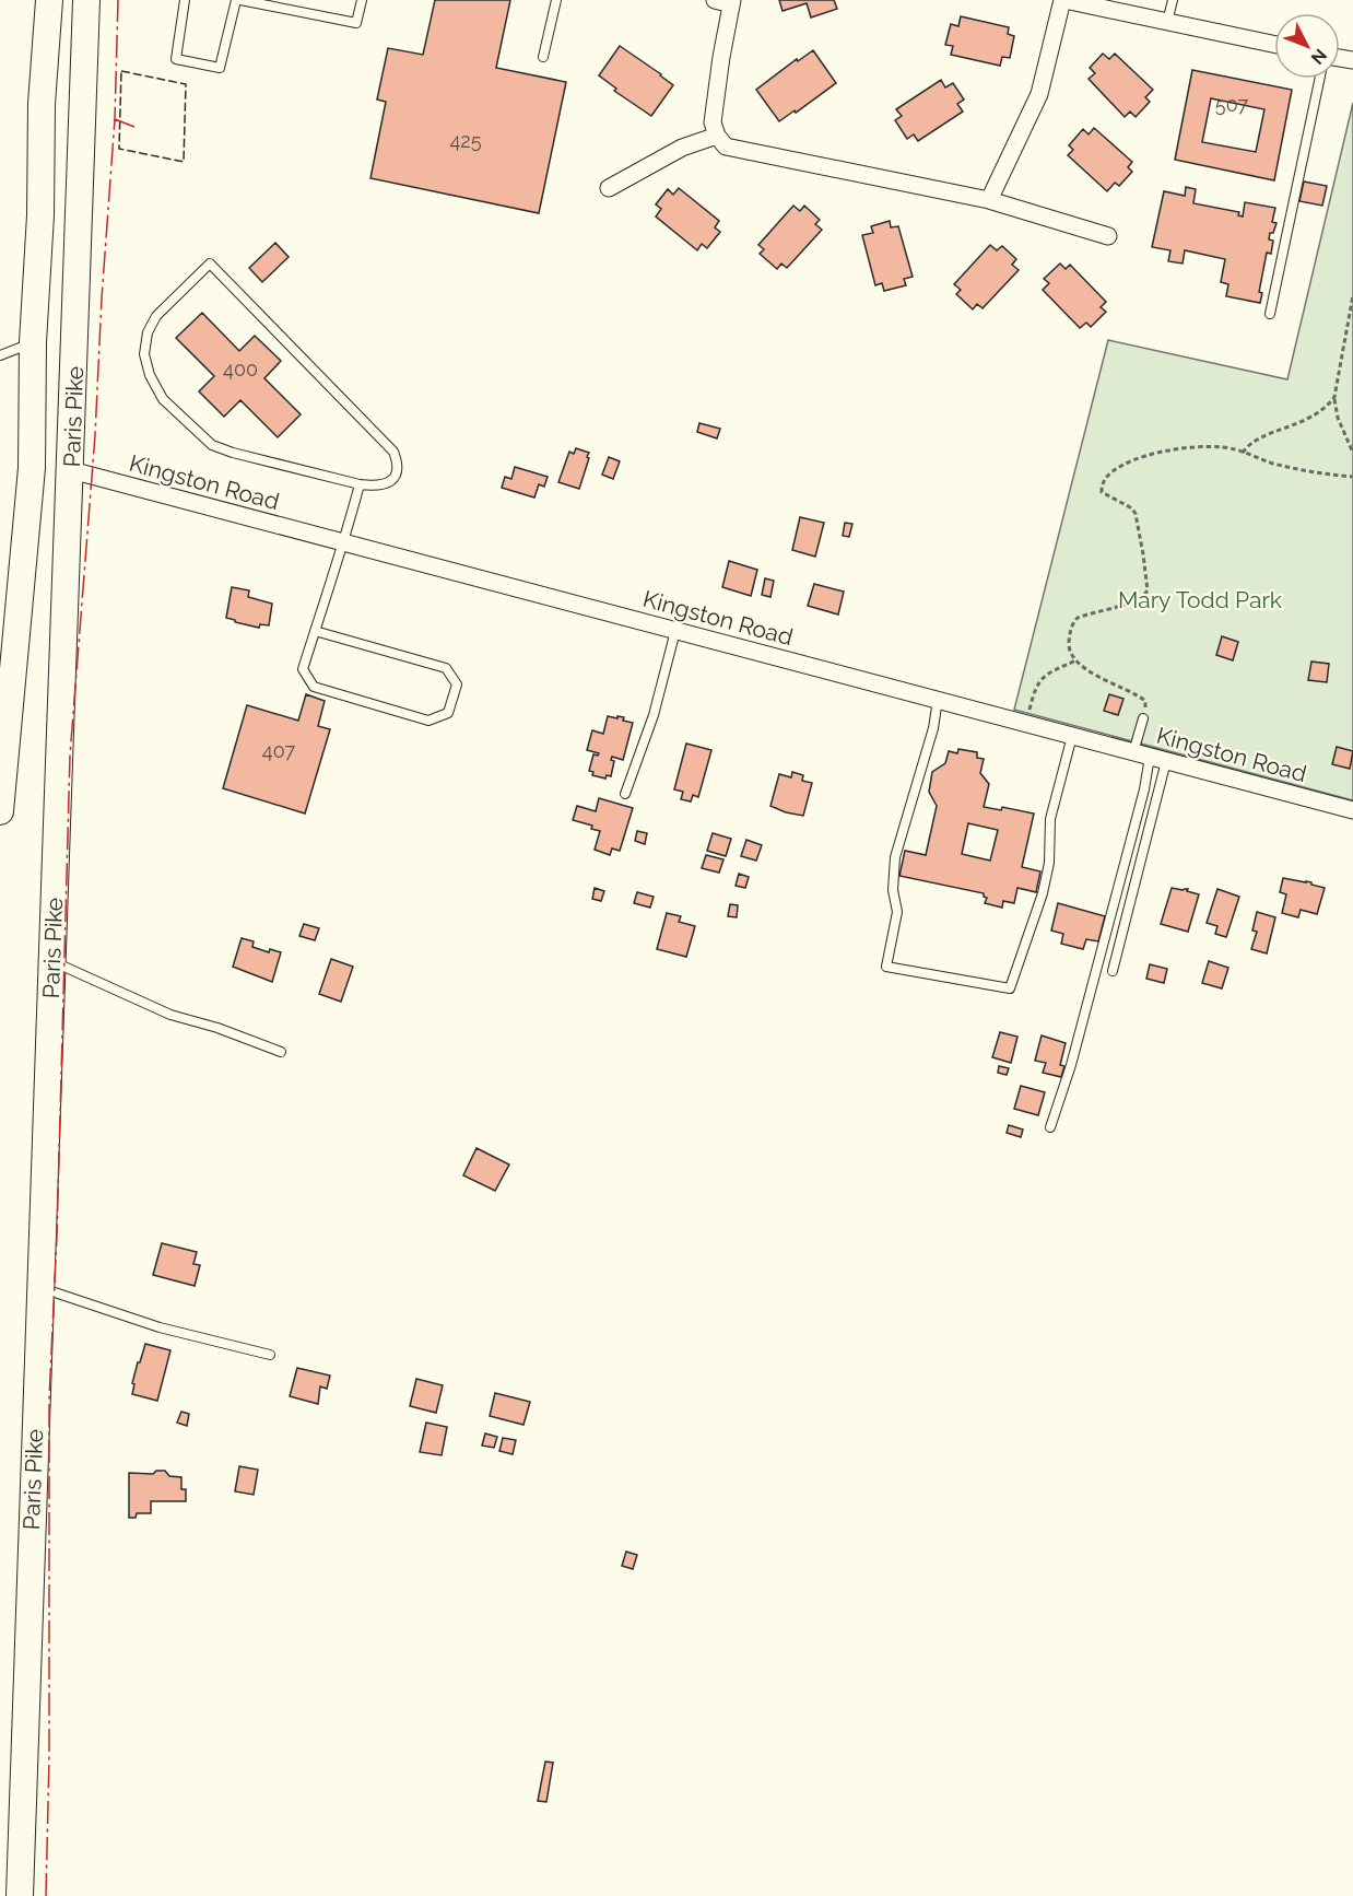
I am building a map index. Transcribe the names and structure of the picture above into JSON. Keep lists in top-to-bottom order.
{
  "streets": {
    "highway": ["Paris Pike"],
    "street": ["Kingston Road"]
  },
  "crossings": [
    ["Paris Pike", "Kingston Road"]
  ],
  "parks": ["Mary Todd Park"],
  "house_numbers": [
    "507",
    "425",
    "400",
    "407"
  ],
  "north": "bottom right"
}
